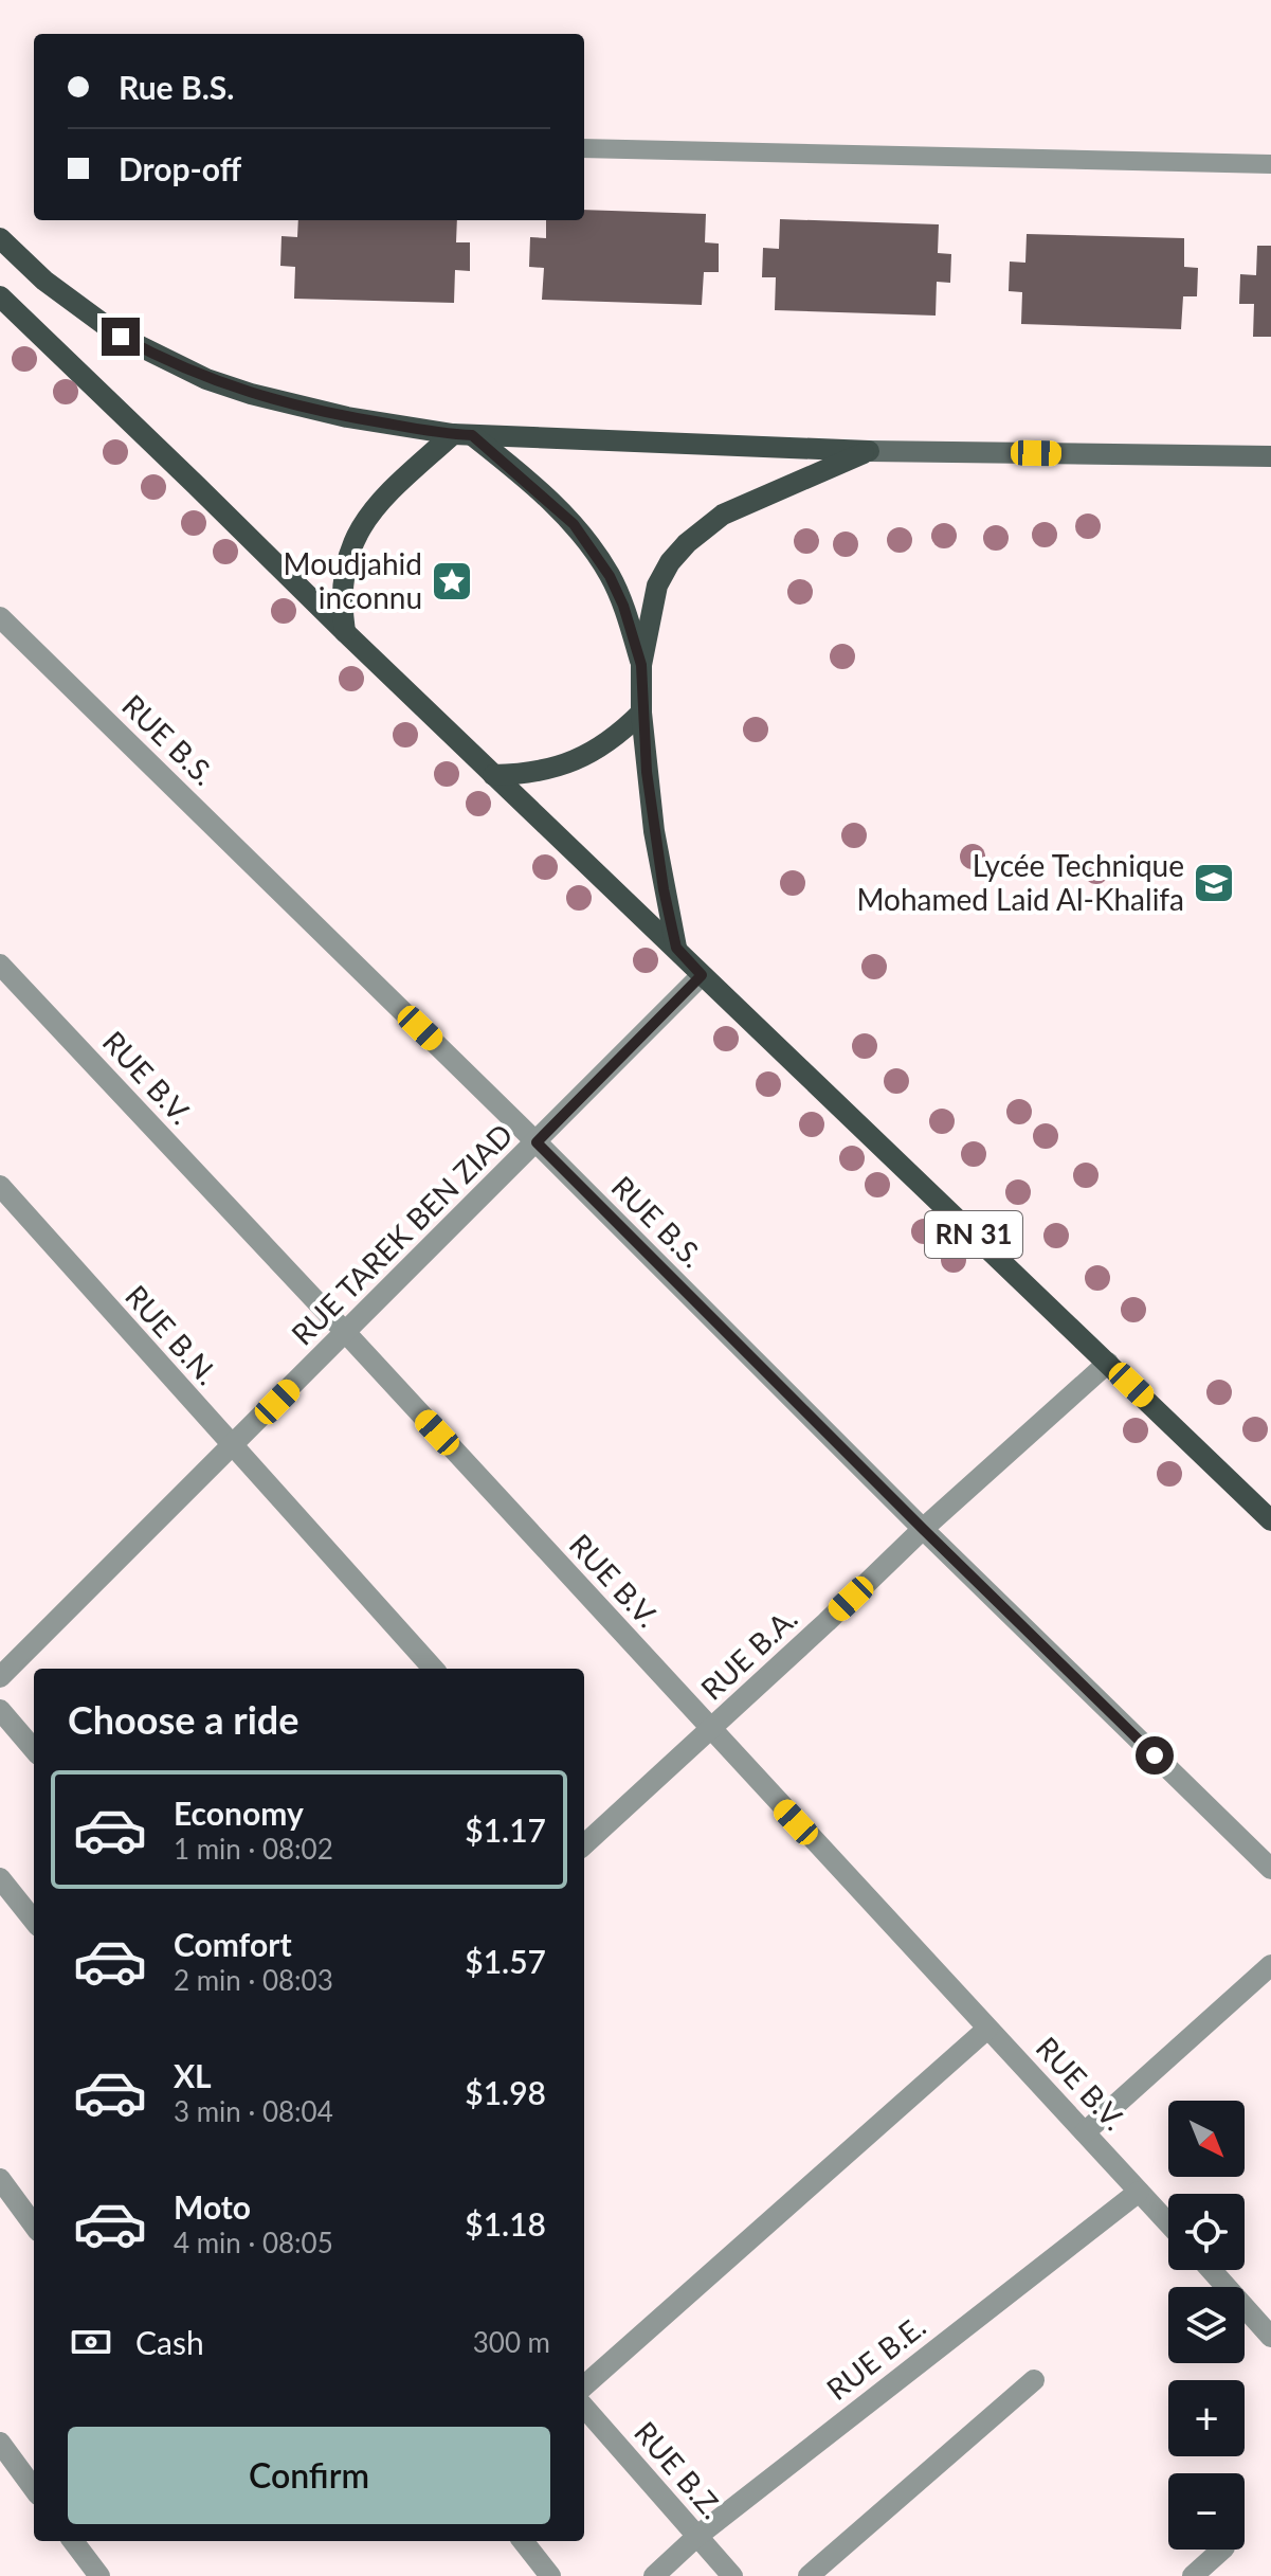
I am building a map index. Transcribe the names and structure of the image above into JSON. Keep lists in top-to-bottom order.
{
  "streets": {
    "main road": ["RN 31"],
    "street": [
      "RUE B.S.",
      "RUE B.V.",
      "RUE TAREK BEN ZIAD",
      "RUE B.N.",
      "RUE B.A.",
      "RUE B.E.",
      "RUE B.Z."
    ]
  },
  "crossings": [
    ["RUE B.S.", "RUE TAREK BEN ZIAD"],
    ["RUE B.S.", "RUE B.A."],
    ["RUE B.V.", "RUE TAREK BEN ZIAD"],
    ["RUE B.V.", "RUE B.A."],
    ["RUE B.V.", "RUE B.E."],
    ["RUE TAREK BEN ZIAD", "RN 31"],
    ["RUE TAREK BEN ZIAD", "RUE B.N."],
    ["RN 31", "RUE B.A."],
    ["RUE B.E.", "RUE B.Z."]
  ],
  "places": {
    "place": ["Moudjahid inconnu"],
    "school or university": ["Lycée Technique Mohamed Laid Al-Khalifa"]
  },
  "north": "bottom right",
  "page": {
    "banner": ["Rue B.S.", "Drop-off"],
    "heading": "Choose a ride",
    "list": [
      {
        "name": "Economy",
        "note": "1 min · 08:02",
        "value": "$1.17"
      },
      {
        "name": "Comfort",
        "note": "2 min · 08:03",
        "value": "$1.57"
      },
      {
        "name": "XL",
        "note": "3 min · 08:04",
        "value": "$1.98"
      },
      {
        "name": "Moto",
        "note": "4 min · 08:05",
        "value": "$1.18"
      }
    ],
    "map_buttons": ["+", "−"],
    "pay": ["Cash", "300 m"],
    "buttons": "Confirm"
  }
}
